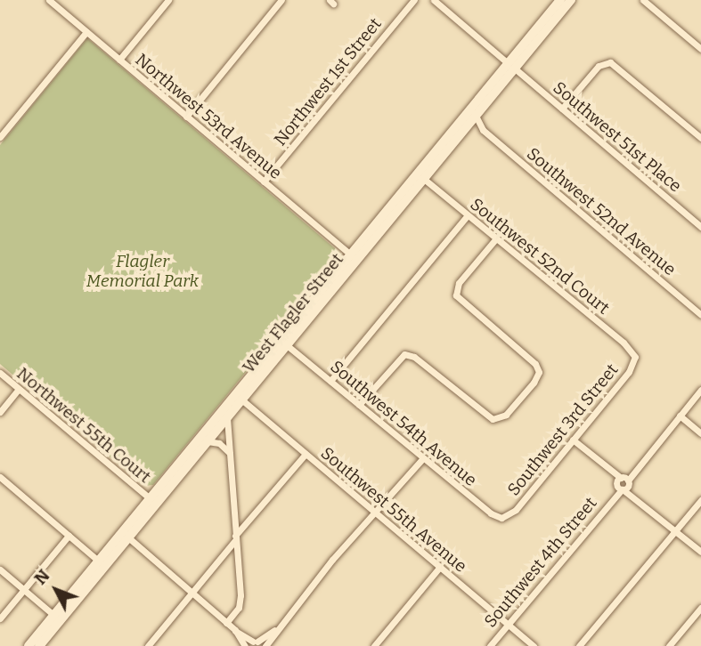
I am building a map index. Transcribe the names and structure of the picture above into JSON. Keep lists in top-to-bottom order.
{
  "streets": {
    "main road": ["West Flagler Street"],
    "street": [
      "Northwest 1st Street",
      "Northwest 53rd Avenue",
      "Southwest 51st Place",
      "Southwest 52nd Avenue",
      "Southwest 52nd Court",
      "Southwest 54th Avenue",
      "Northwest 55th Court",
      "Southwest 3rd Street",
      "Southwest 55th Avenue",
      "Southwest 4th Street"
    ]
  },
  "crossings": [
    ["Northwest 1st Street", "Northwest 53rd Avenue"],
    ["Northwest 53rd Avenue", "West Flagler Street"],
    ["Southwest 51st Place", "West Flagler Street"],
    ["Southwest 52nd Avenue", "West Flagler Street"],
    ["Southwest 52nd Court", "West Flagler Street"],
    ["Southwest 52nd Court", "Southwest 3rd Street"],
    ["West Flagler Street", "Southwest 54th Avenue"],
    ["West Flagler Street", "Northwest 55th Court"],
    ["West Flagler Street", "Southwest 55th Avenue"],
    ["Southwest 54th Avenue", "Southwest 3rd Street"],
    ["Southwest 55th Avenue", "Southwest 4th Street"]
  ],
  "parks": ["Flagler Memorial Park"],
  "north": "top left"
}
